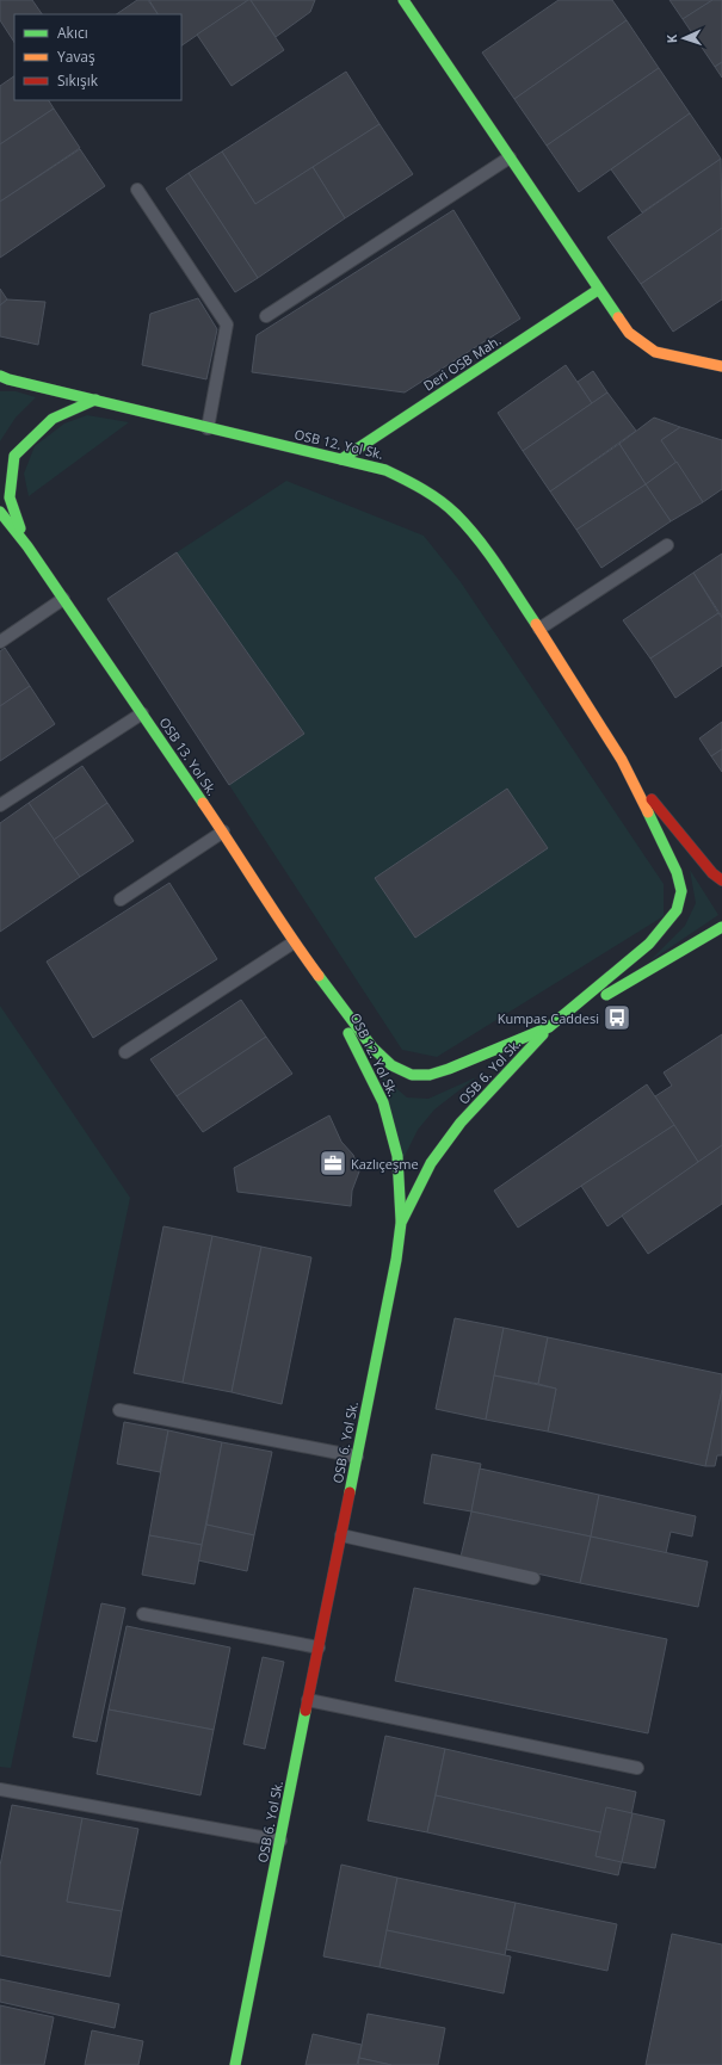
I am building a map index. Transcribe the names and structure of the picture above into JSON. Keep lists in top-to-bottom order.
{
  "streets": {
    "main road": [
      "Deri OSB Mah.",
      "OSB 12. Yol Sk.",
      "OSB 13. Yol Sk.",
      "OSB 6. Yol Sk."
    ]
  },
  "crossings": [
    ["Deri OSB Mah.", "OSB 12. Yol Sk."],
    ["OSB 12. Yol Sk.", "OSB 13. Yol Sk."],
    ["OSB 12. Yol Sk.", "OSB 6. Yol Sk."]
  ],
  "places": {
    "bus stop": ["Kumpas Caddesi"],
    "office": ["Kazlıçeşme"]
  },
  "legend": ["Akıcı", "Yavaş", "Sıkışık"],
  "north": "left"
}
